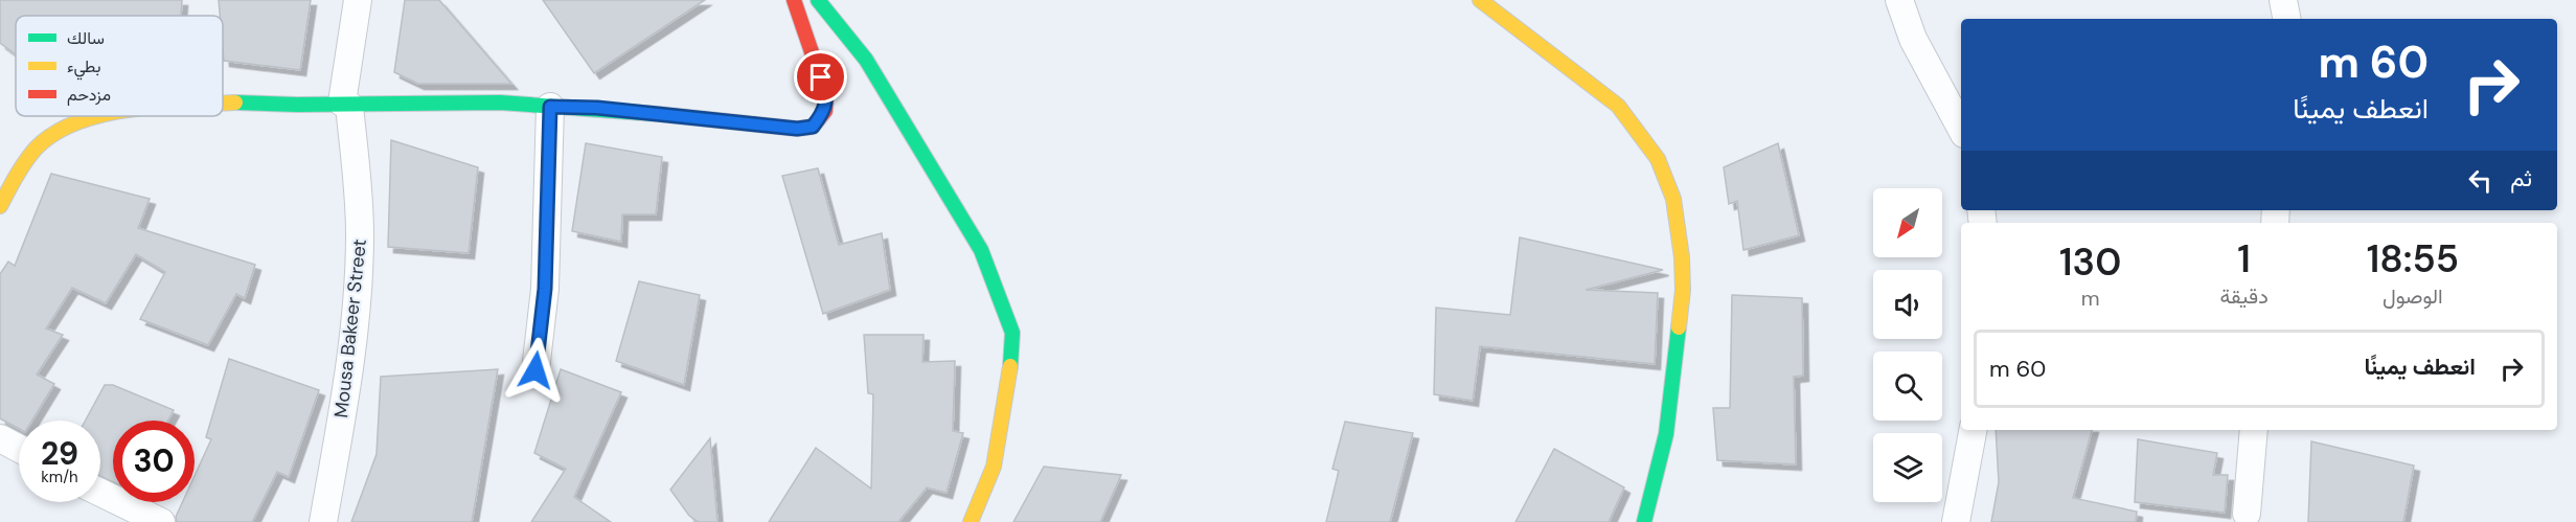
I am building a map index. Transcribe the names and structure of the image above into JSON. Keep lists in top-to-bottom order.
{
  "streets": {
    "street": ["Mousa Bakeer Street"]
  },
  "legend": ["سالك", "بطيء", "مزدحم"],
  "north": "bottom left",
  "page": {
    "turn": ["60 m", "انعطف يمينًا"],
    "then": "ثم",
    "eta": [
      "18:55",
      "الوصول",
      "1",
      "دقيقة",
      "130",
      "m"
    ],
    "list": [
      {
        "name": "انعطف يمينًا",
        "value": "60 m"
      }
    ],
    "speed": "29 km/h",
    "limit": "30"
  }
}
